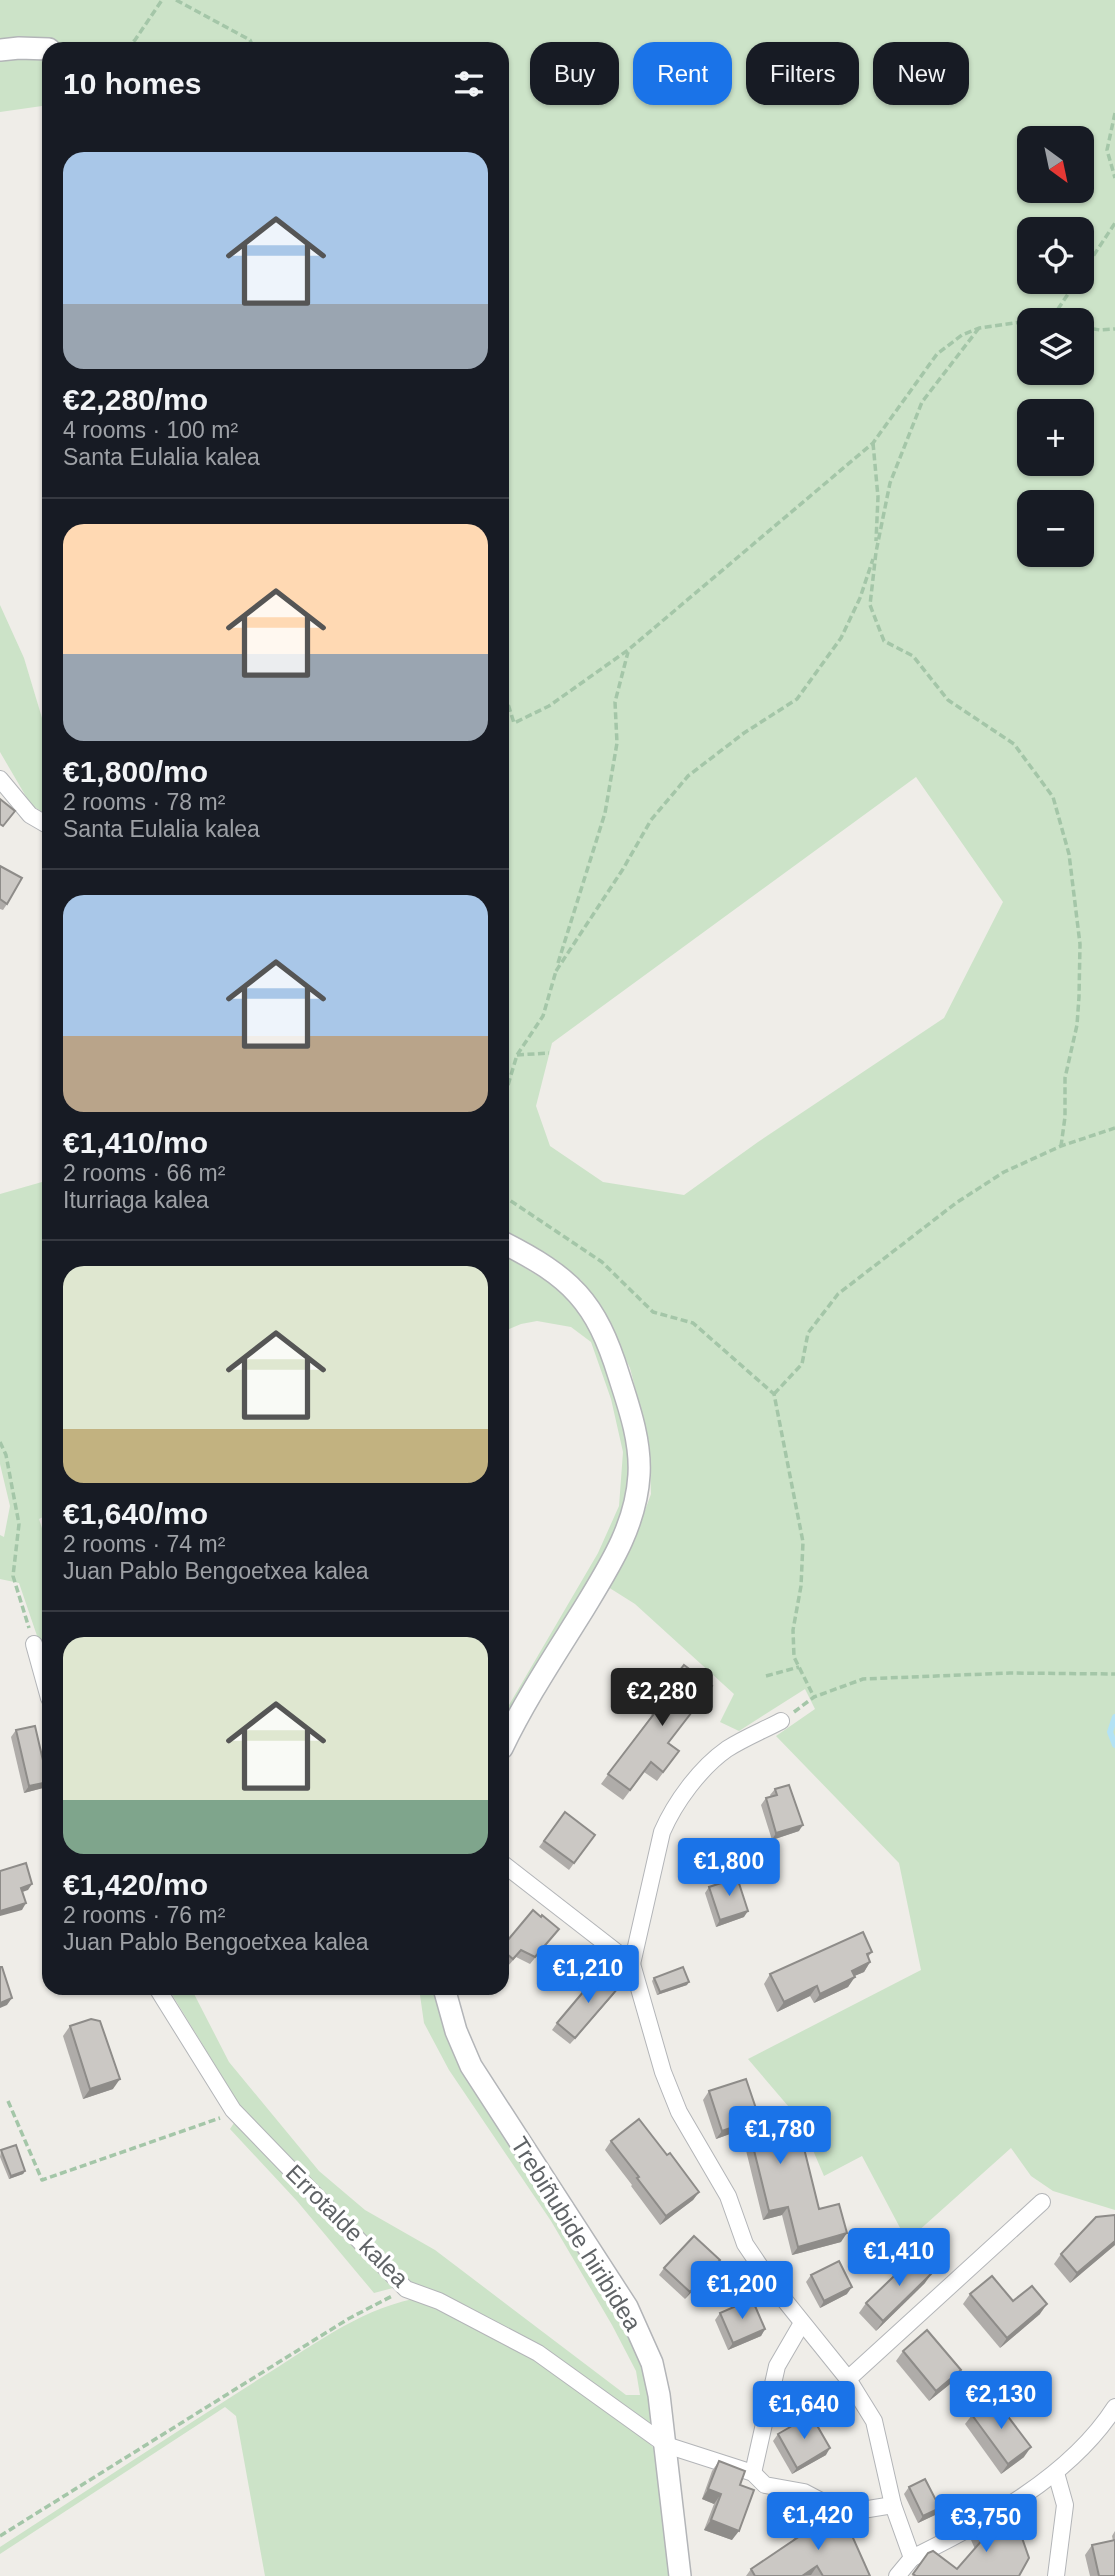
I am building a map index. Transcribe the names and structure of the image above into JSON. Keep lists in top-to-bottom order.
{
  "streets": {
    "street": ["Errotalde kalea", "Trebiñubide hiribidea"]
  },
  "crossings": [
    ["Errotalde kalea", "Trebiñubide hiribidea"]
  ],
  "north": "bottom right",
  "page": {
    "chip": [
      "Buy",
      "Rent",
      "Filters",
      "New"
    ],
    "heading": "10 homes",
    "map_buttons": ["+", "−"],
    "list": [
      {
        "name": "€2,280/mo",
        "note": "4 rooms · 100 m² · Santa Eulalia kalea"
      },
      {
        "name": "€1,800/mo",
        "note": "2 rooms · 78 m² · Santa Eulalia kalea"
      },
      {
        "name": "€1,410/mo",
        "note": "2 rooms · 66 m² · Iturriaga kalea"
      },
      {
        "name": "€1,640/mo",
        "note": "2 rooms · 74 m² · Juan Pablo Bengoetxea kalea"
      },
      {
        "name": "€1,420/mo",
        "note": "2 rooms · 76 m² · Juan Pablo Bengoetxea kalea"
      }
    ],
    "price": [
      "€2,280",
      "€1,800",
      "€1,210",
      "€1,780",
      "€1,410",
      "€1,200",
      "€2,130",
      "€1,640",
      "€1,420",
      "€3,750"
    ]
  }
}
